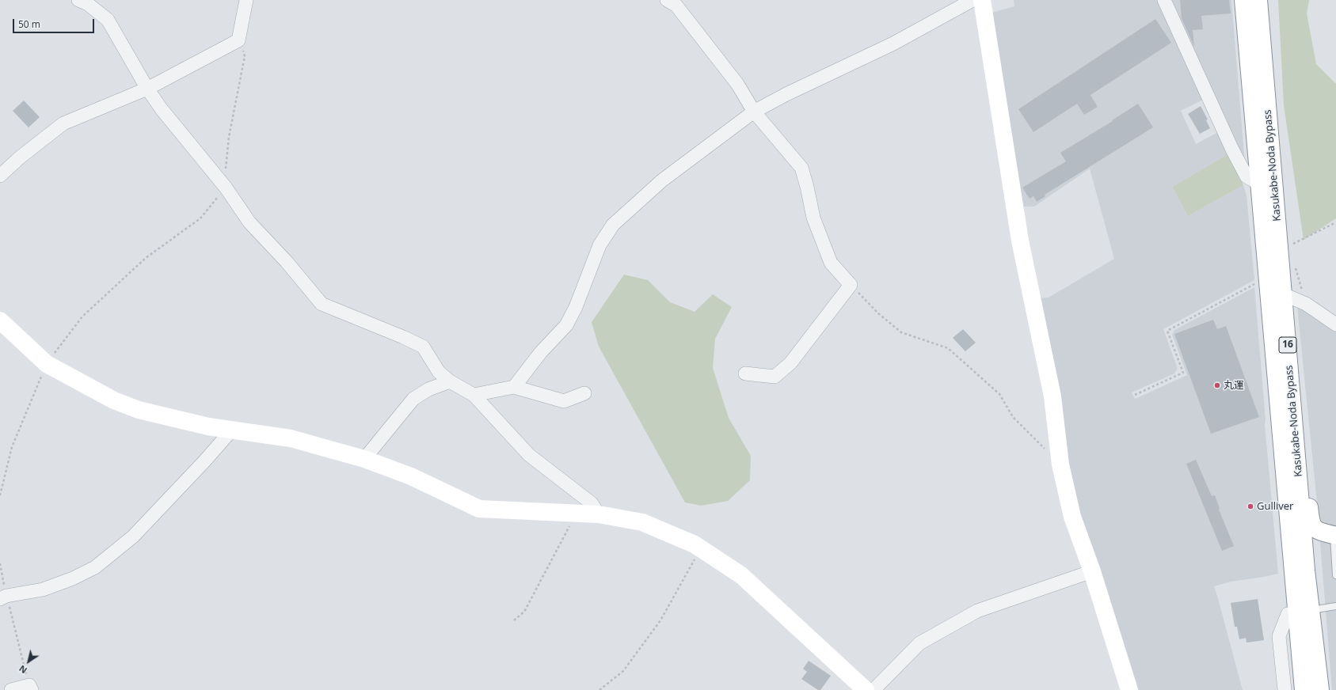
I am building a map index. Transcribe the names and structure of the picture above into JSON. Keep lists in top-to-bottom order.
{
  "streets": {
    "main road": ["Kasukabe-Noda Bypass", "16"]
  },
  "places": ["丸運", "Gulliver"],
  "scale_bar": "50 m",
  "north": "bottom left"
}
